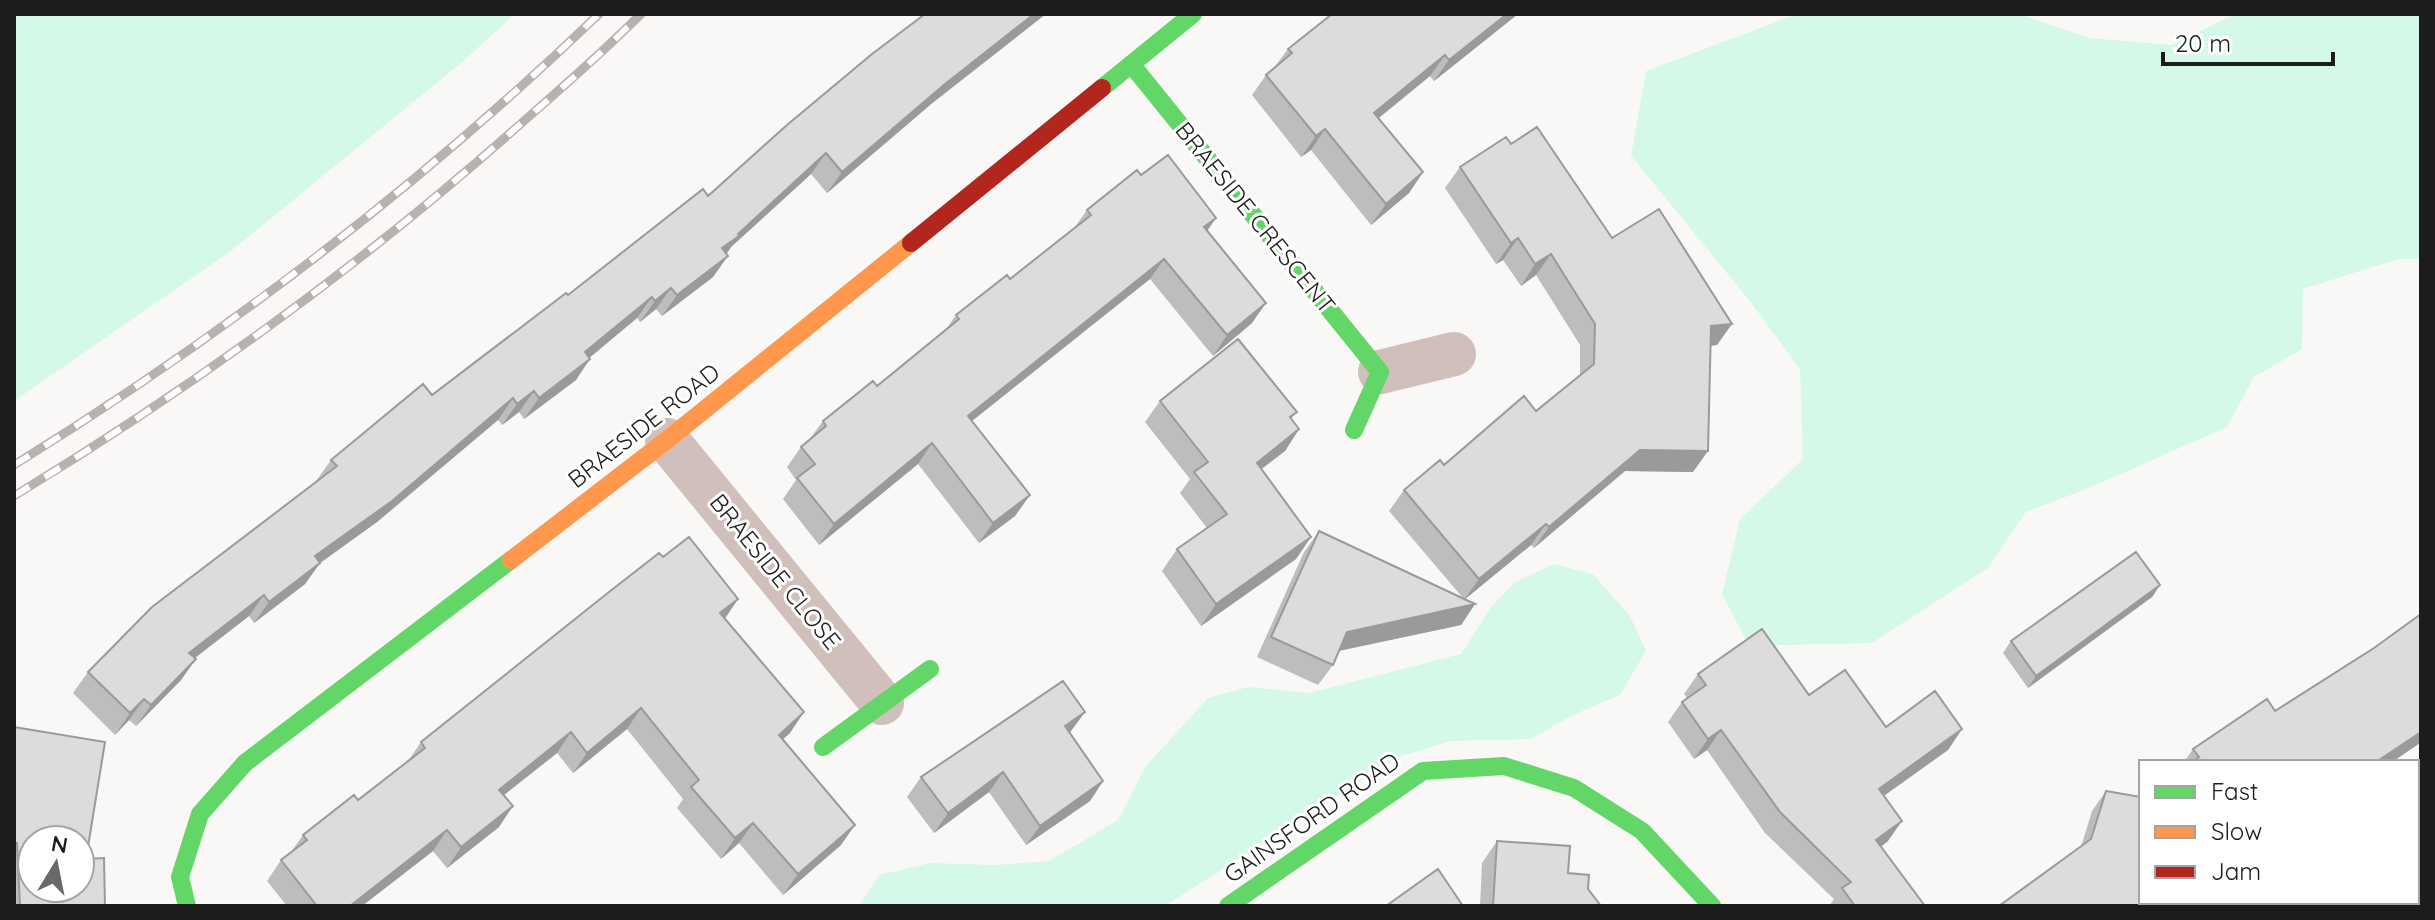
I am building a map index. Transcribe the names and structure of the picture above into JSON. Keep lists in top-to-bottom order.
{
  "streets": {
    "street": [
      "BRAESIDE CRESCENT",
      "BRAESIDE ROAD",
      "BRAESIDE CLOSE",
      "GAINSFORD ROAD"
    ]
  },
  "crossings": [
    ["BRAESIDE CRESCENT", "BRAESIDE ROAD"],
    ["BRAESIDE ROAD", "BRAESIDE CLOSE"]
  ],
  "legend": ["Fast", "Slow", "Jam"],
  "scale_bar": "20 m",
  "north": "top"
}
